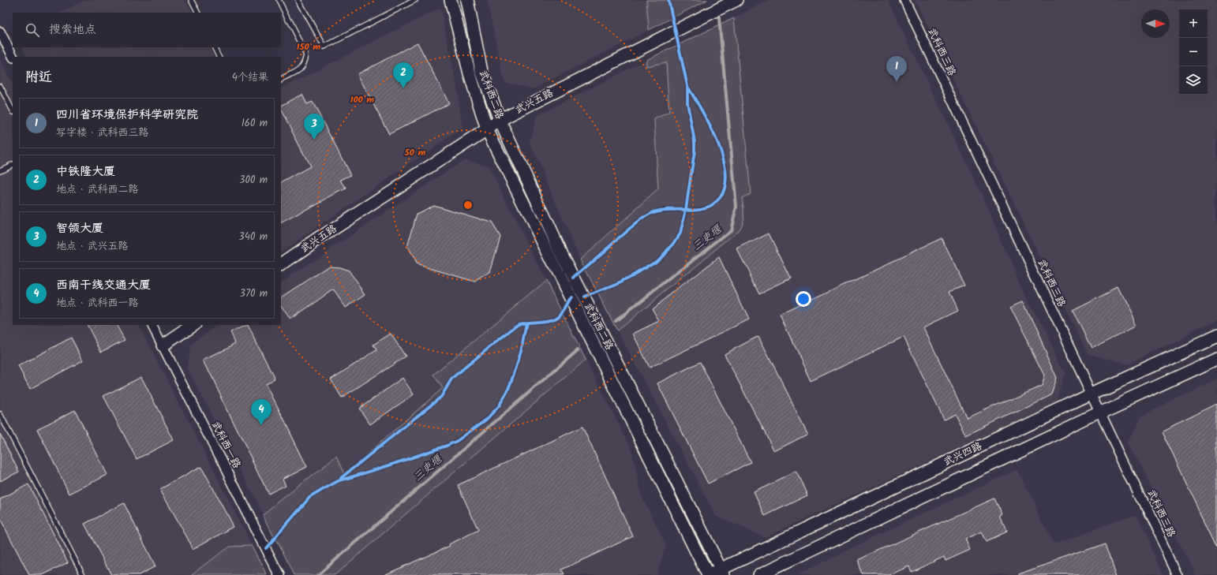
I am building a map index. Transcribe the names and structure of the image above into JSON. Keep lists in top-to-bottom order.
{
  "streets": {
    "street": [
      "武科西三路",
      "武科西二路",
      "武兴五路",
      "武科西一路",
      "武兴四路"
    ]
  },
  "crossings": [
    ["武科西三路", "武兴四路"],
    ["武科西二路", "武兴五路"],
    ["武科西二路", "武兴四路"]
  ],
  "water": ["三吏堰"],
  "north": "right",
  "page": {
    "map_buttons": ["+", "−"],
    "search": "搜索地点",
    "pins": [
      "1",
      "2",
      "3",
      "4"
    ],
    "heading": ["附近", "4个结果"],
    "list": [
      {
        "mark": "1",
        "name": "四川省环境保护科学研究院",
        "note": "写字楼 · 武科西三路",
        "value": "160 m"
      },
      {
        "mark": "2",
        "name": "中铁隆大厦",
        "note": "地点 · 武科西二路",
        "value": "300 m"
      },
      {
        "mark": "3",
        "name": "智领大厦",
        "note": "地点 · 武兴五路",
        "value": "340 m"
      },
      {
        "mark": "4",
        "name": "西南干线交通大厦",
        "note": "地点 · 武科西一路",
        "value": "370 m"
      }
    ]
  },
  "rings": ["150 m", "100 m", "50 m"]
}
